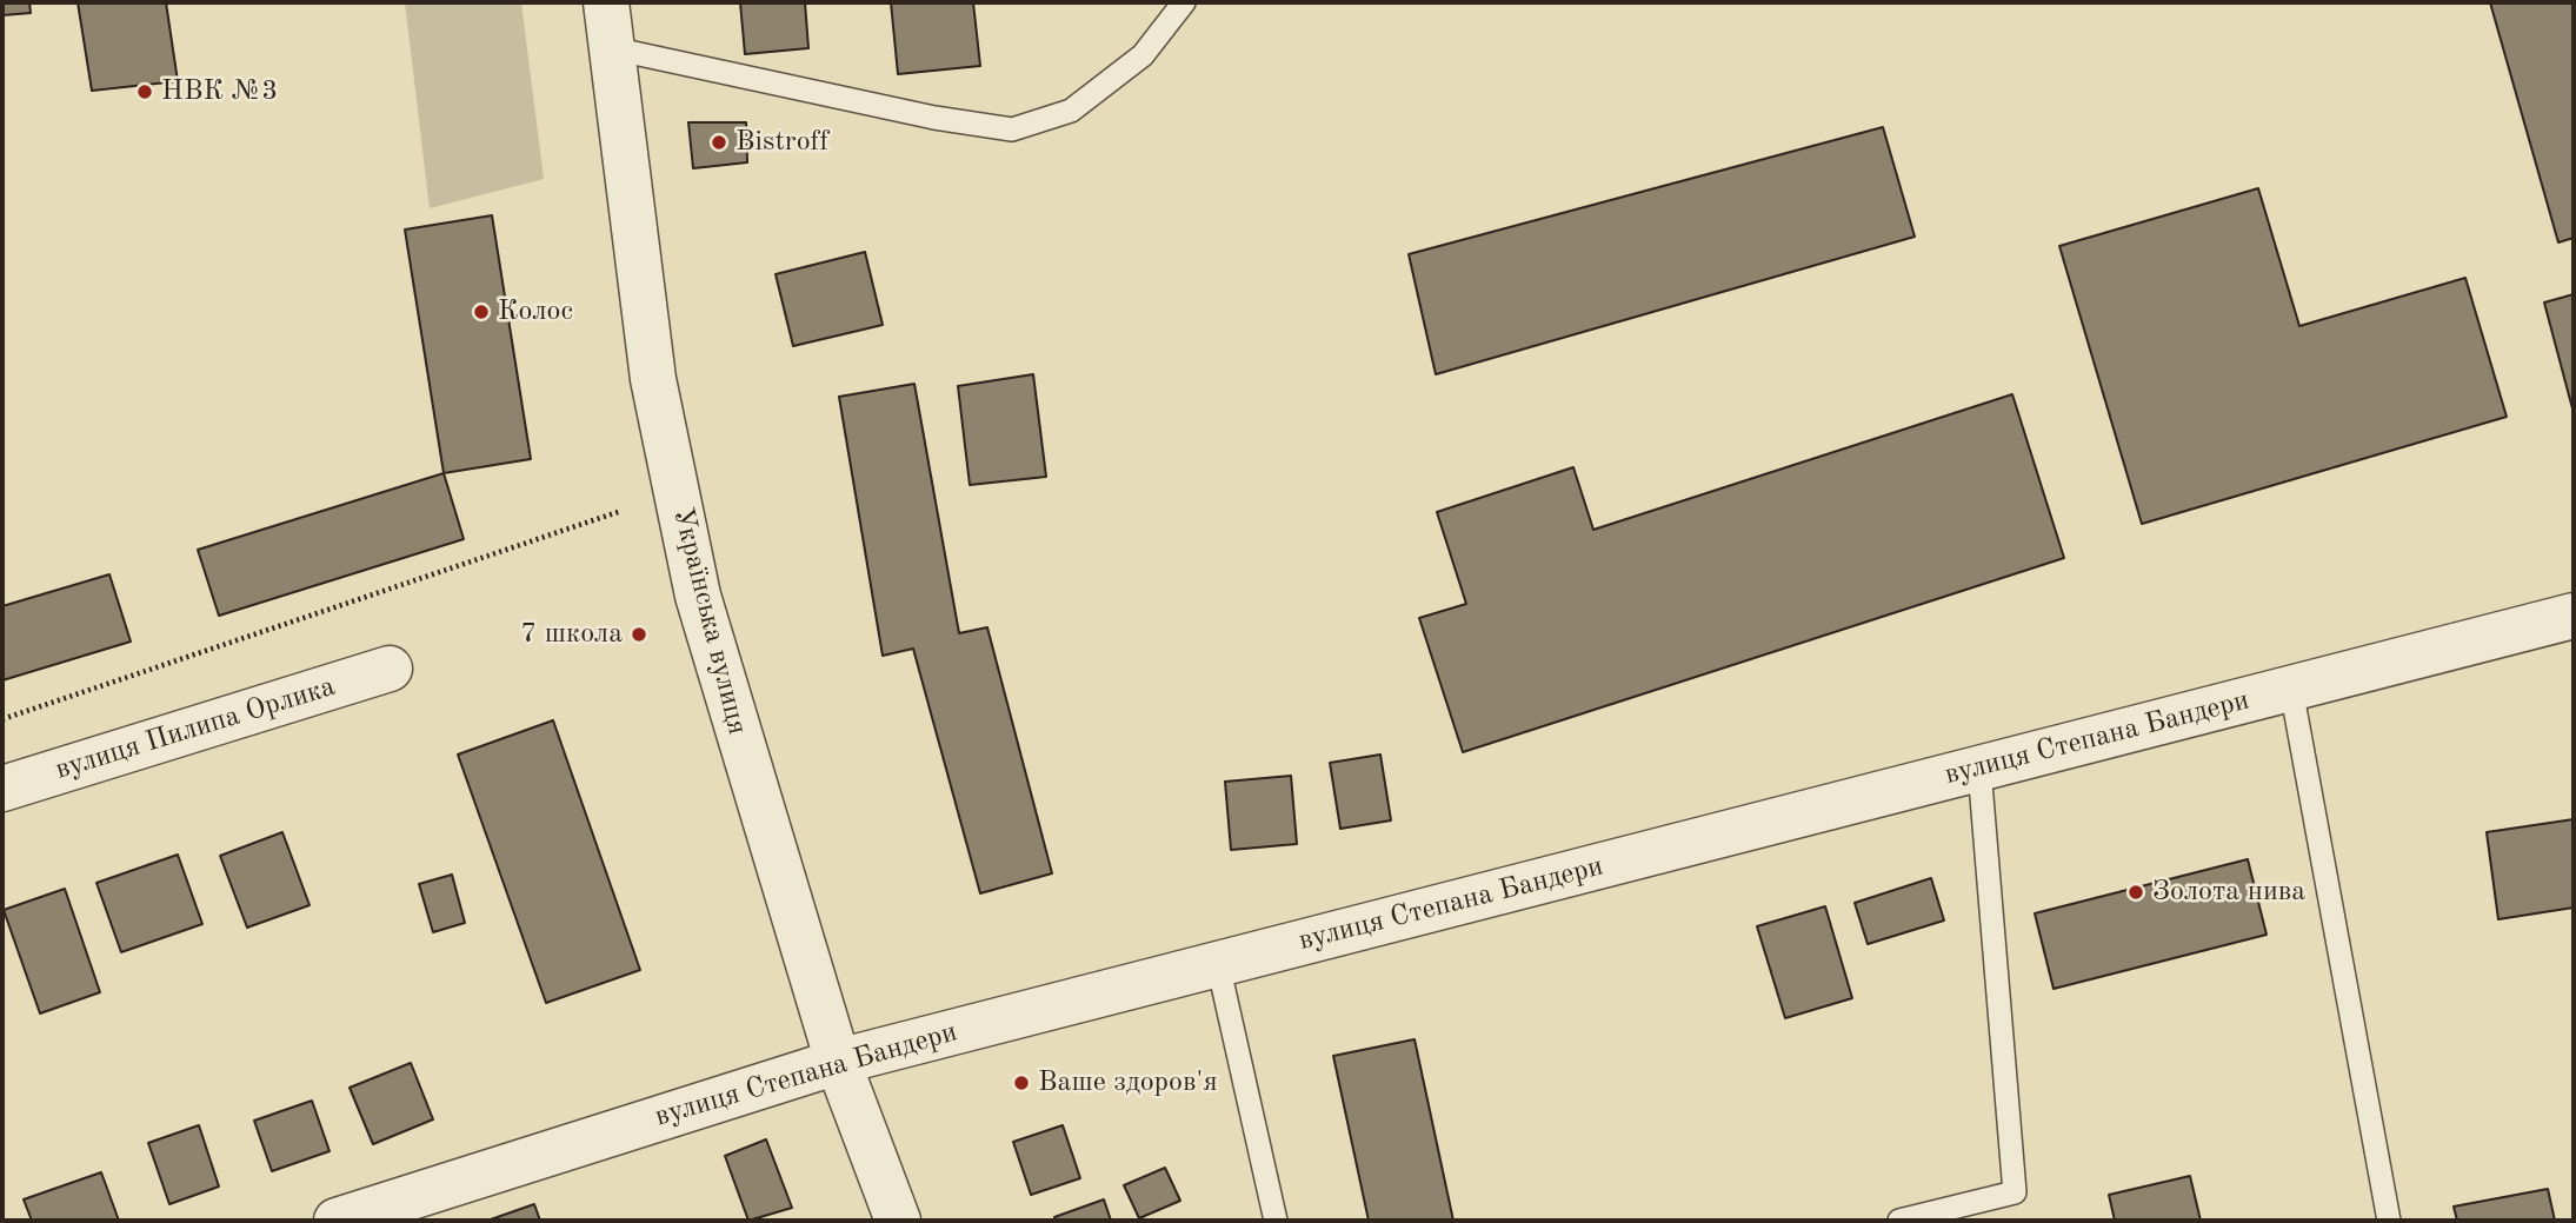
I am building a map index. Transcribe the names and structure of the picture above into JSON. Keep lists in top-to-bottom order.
{
  "streets": {
    "street": ["Українська вулиця", "вулиця Пилипа Орлика", "вулиця Степана Бандери"]
  },
  "crossings": [
    ["Українська вулиця", "вулиця Степана Бандери"]
  ],
  "places": [
    "НВК №3",
    "Bistroff",
    "Колос",
    "7 школа",
    "Золота нива",
    "Ваше здоров'я"
  ]
}
